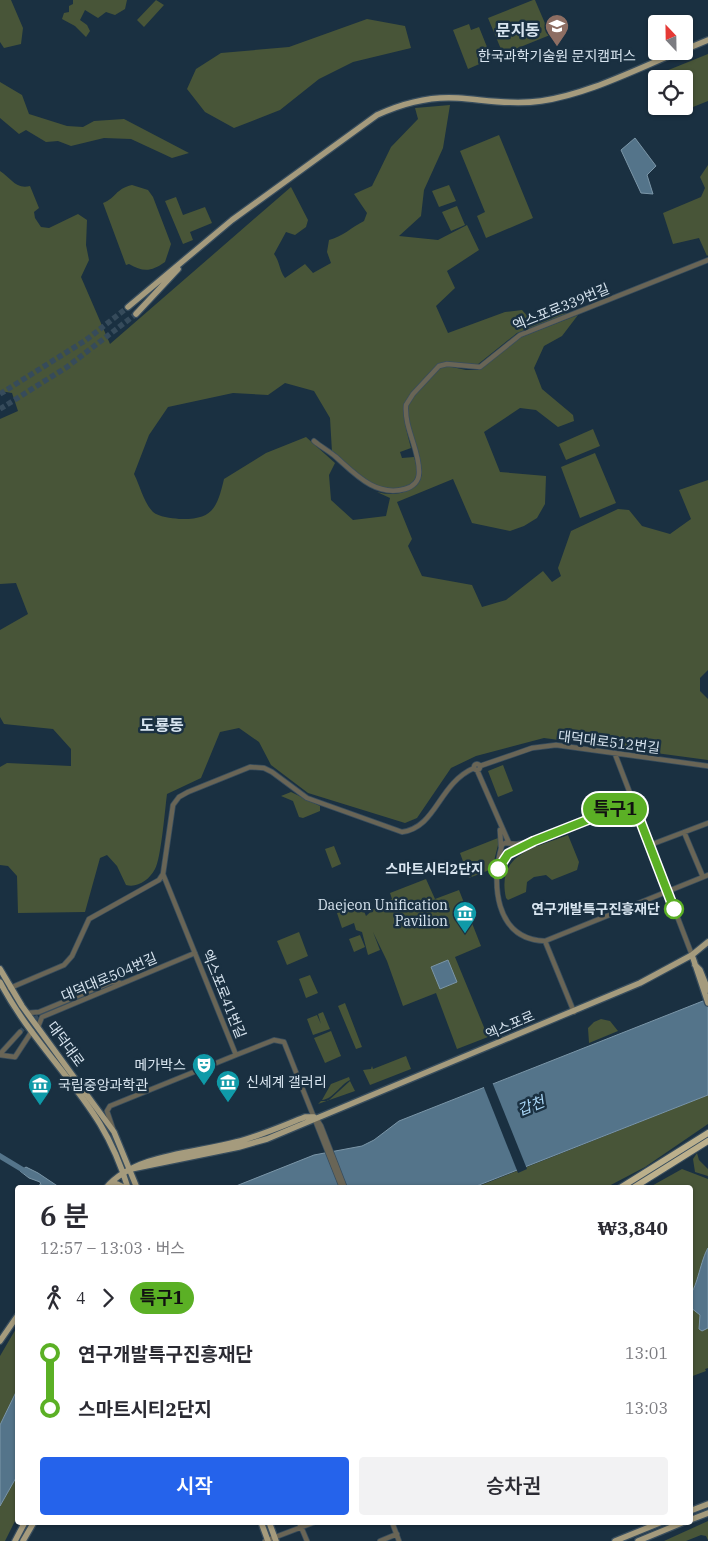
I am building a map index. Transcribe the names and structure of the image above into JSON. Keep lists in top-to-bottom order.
{
  "streets": {
    "main road": ["엑스포로", "대덕대로"],
    "street": [
      "엑스포로339번길",
      "대덕대로512번길",
      "대덕대로504번길",
      "엑스포로41번길"
    ]
  },
  "crossings": [
    ["대덕대로512번길", "엑스포로41번길"],
    ["대덕대로504번길", "엑스포로41번길"],
    ["대덕대로504번길", "대덕대로"],
    ["엑스포로41번길", "엑스포로"],
    ["엑스포로", "대덕대로"]
  ],
  "districts": ["문지동", "도룡동"],
  "water": ["갑천"],
  "places": {
    "school or university": ["한국과학기술원 문지캠퍼스"],
    "other": ["스마트시티2단지", "연구개발특구진흥재단"],
    "museum": ["Daejeon Unification Pavilion", "신세계 갤러리", "국립중앙과학관"],
    "theatre": ["메가박스"]
  },
  "lines": ["bus line 특구1"],
  "north": "top",
  "page": {
    "on_map": "특구1",
    "heading": ["6 분", "12:57 – 13:03 · 버스", "₩3,840"],
    "legs": ["4", "특구1"],
    "list": [
      {
        "name": "연구개발특구진흥재단",
        "value": "13:01"
      },
      {
        "name": "스마트시티2단지",
        "value": "13:03"
      }
    ],
    "buttons": ["시작", "승차권"]
  }
}
